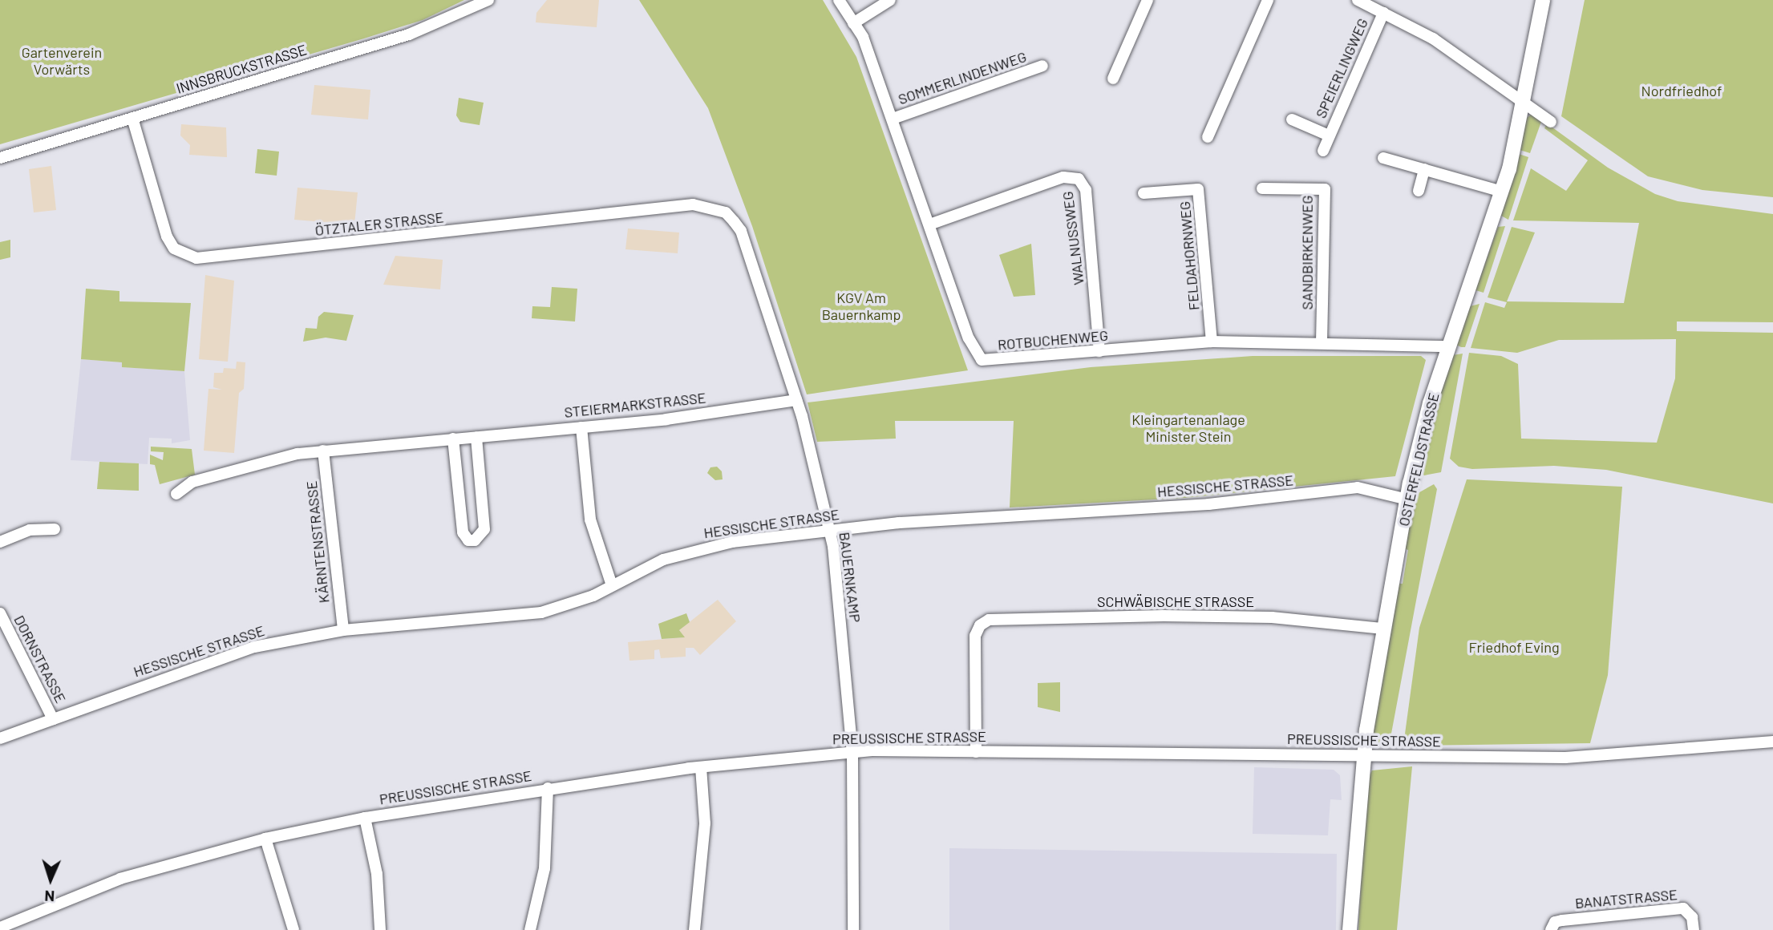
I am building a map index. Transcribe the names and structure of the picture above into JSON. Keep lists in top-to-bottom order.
{
  "streets": {
    "street": [
      "SPEIERLINGWEG",
      "INNSBRUCKSTRASSE",
      "SOMMERLINDENWEG",
      "ÖTZTALER STRASSE",
      "WALNUSSWEG",
      "SANDBIRKENWEG",
      "FELDAHORNWEG",
      "ROTBUCHENWEG",
      "STEIERMARKSTRASSE",
      "OSTERFELDSTRASSE",
      "HESSISCHE STRASSE",
      "KÄRNTENSTRASSE",
      "BAUERNKAMP",
      "SCHWÄBISCHE STRASSE",
      "DORNSTRASSE",
      "PREUSSISCHE STRASSE",
      "BANATSTRASSE"
    ]
  },
  "crossings": [
    ["INNSBRUCKSTRASSE", "ÖTZTALER STRASSE"],
    ["SOMMERLINDENWEG", "ROTBUCHENWEG"],
    ["ÖTZTALER STRASSE", "BAUERNKAMP"],
    ["WALNUSSWEG", "ROTBUCHENWEG"],
    ["SANDBIRKENWEG", "ROTBUCHENWEG"],
    ["FELDAHORNWEG", "ROTBUCHENWEG"],
    ["ROTBUCHENWEG", "OSTERFELDSTRASSE"],
    ["STEIERMARKSTRASSE", "KÄRNTENSTRASSE"],
    ["STEIERMARKSTRASSE", "BAUERNKAMP"],
    ["OSTERFELDSTRASSE", "HESSISCHE STRASSE"],
    ["OSTERFELDSTRASSE", "SCHWÄBISCHE STRASSE"],
    ["OSTERFELDSTRASSE", "PREUSSISCHE STRASSE"],
    ["HESSISCHE STRASSE", "KÄRNTENSTRASSE"],
    ["HESSISCHE STRASSE", "BAUERNKAMP"],
    ["HESSISCHE STRASSE", "DORNSTRASSE"],
    ["BAUERNKAMP", "PREUSSISCHE STRASSE"],
    ["SCHWÄBISCHE STRASSE", "PREUSSISCHE STRASSE"]
  ],
  "parks": [
    "Gartenverein Vorwärts",
    "Nordfriedhof",
    "KGV Am Bauernkamp",
    "Kleingartenanlage Minister Stein",
    "Friedhof Eving"
  ],
  "north": "bottom"
}
